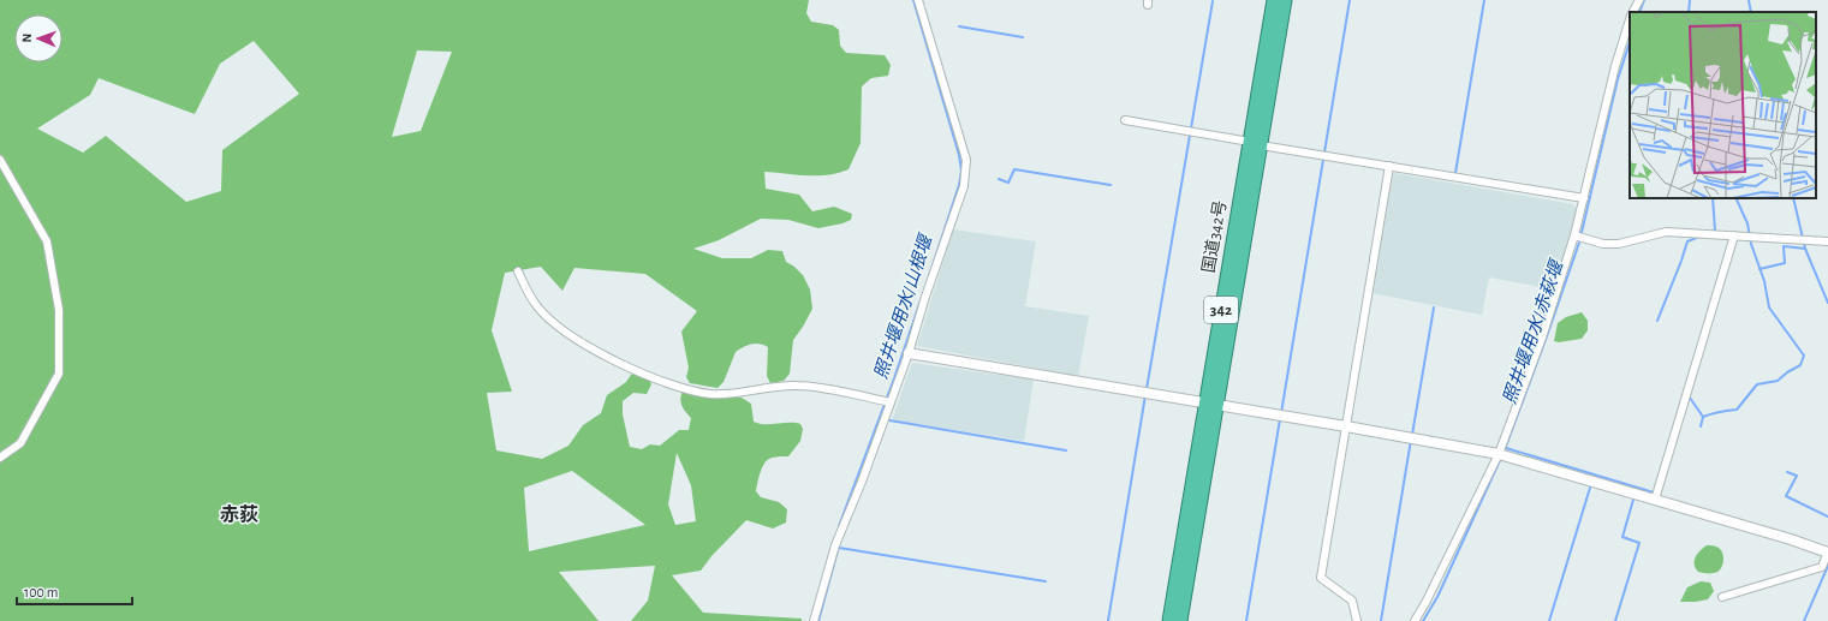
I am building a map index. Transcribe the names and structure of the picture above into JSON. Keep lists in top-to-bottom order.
{
  "streets": {
    "highway": ["国道342号", "342"]
  },
  "districts": ["赤荻"],
  "water": ["照井堰用水/山根堰", "照井堰用水/赤萩堰"],
  "scale_bar": "100 m",
  "north": "left"
}
